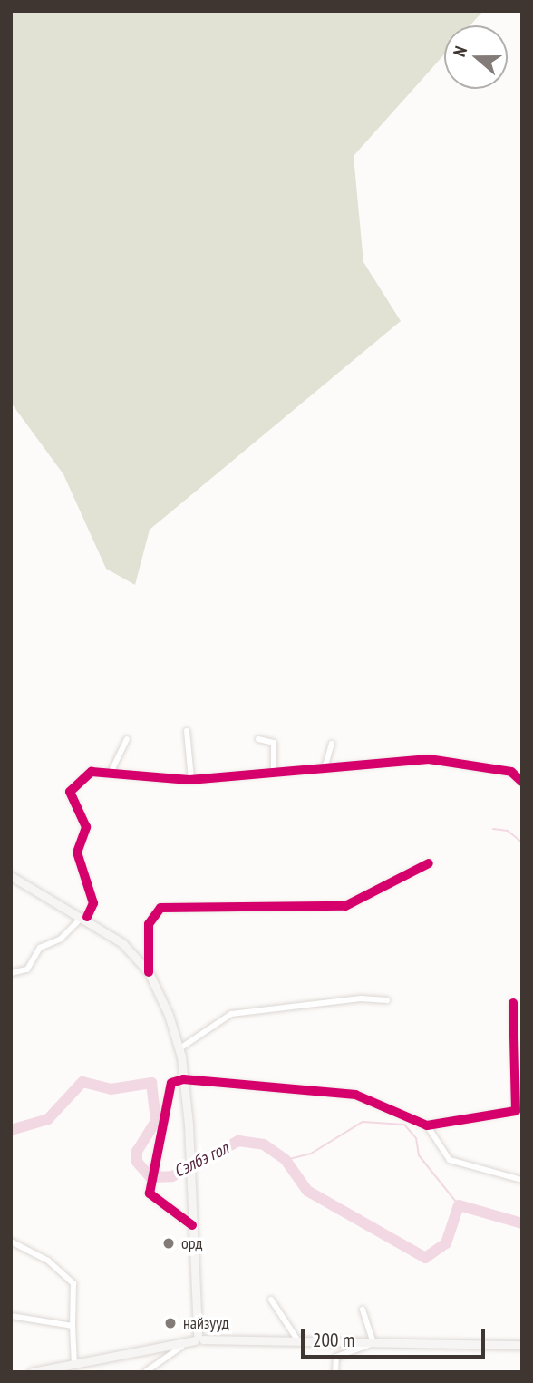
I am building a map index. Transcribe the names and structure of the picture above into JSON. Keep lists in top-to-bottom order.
{
  "water": ["Сэлбэ гол"],
  "places": ["орд", "найзууд"],
  "scale_bar": "200 m",
  "north": "left"
}
